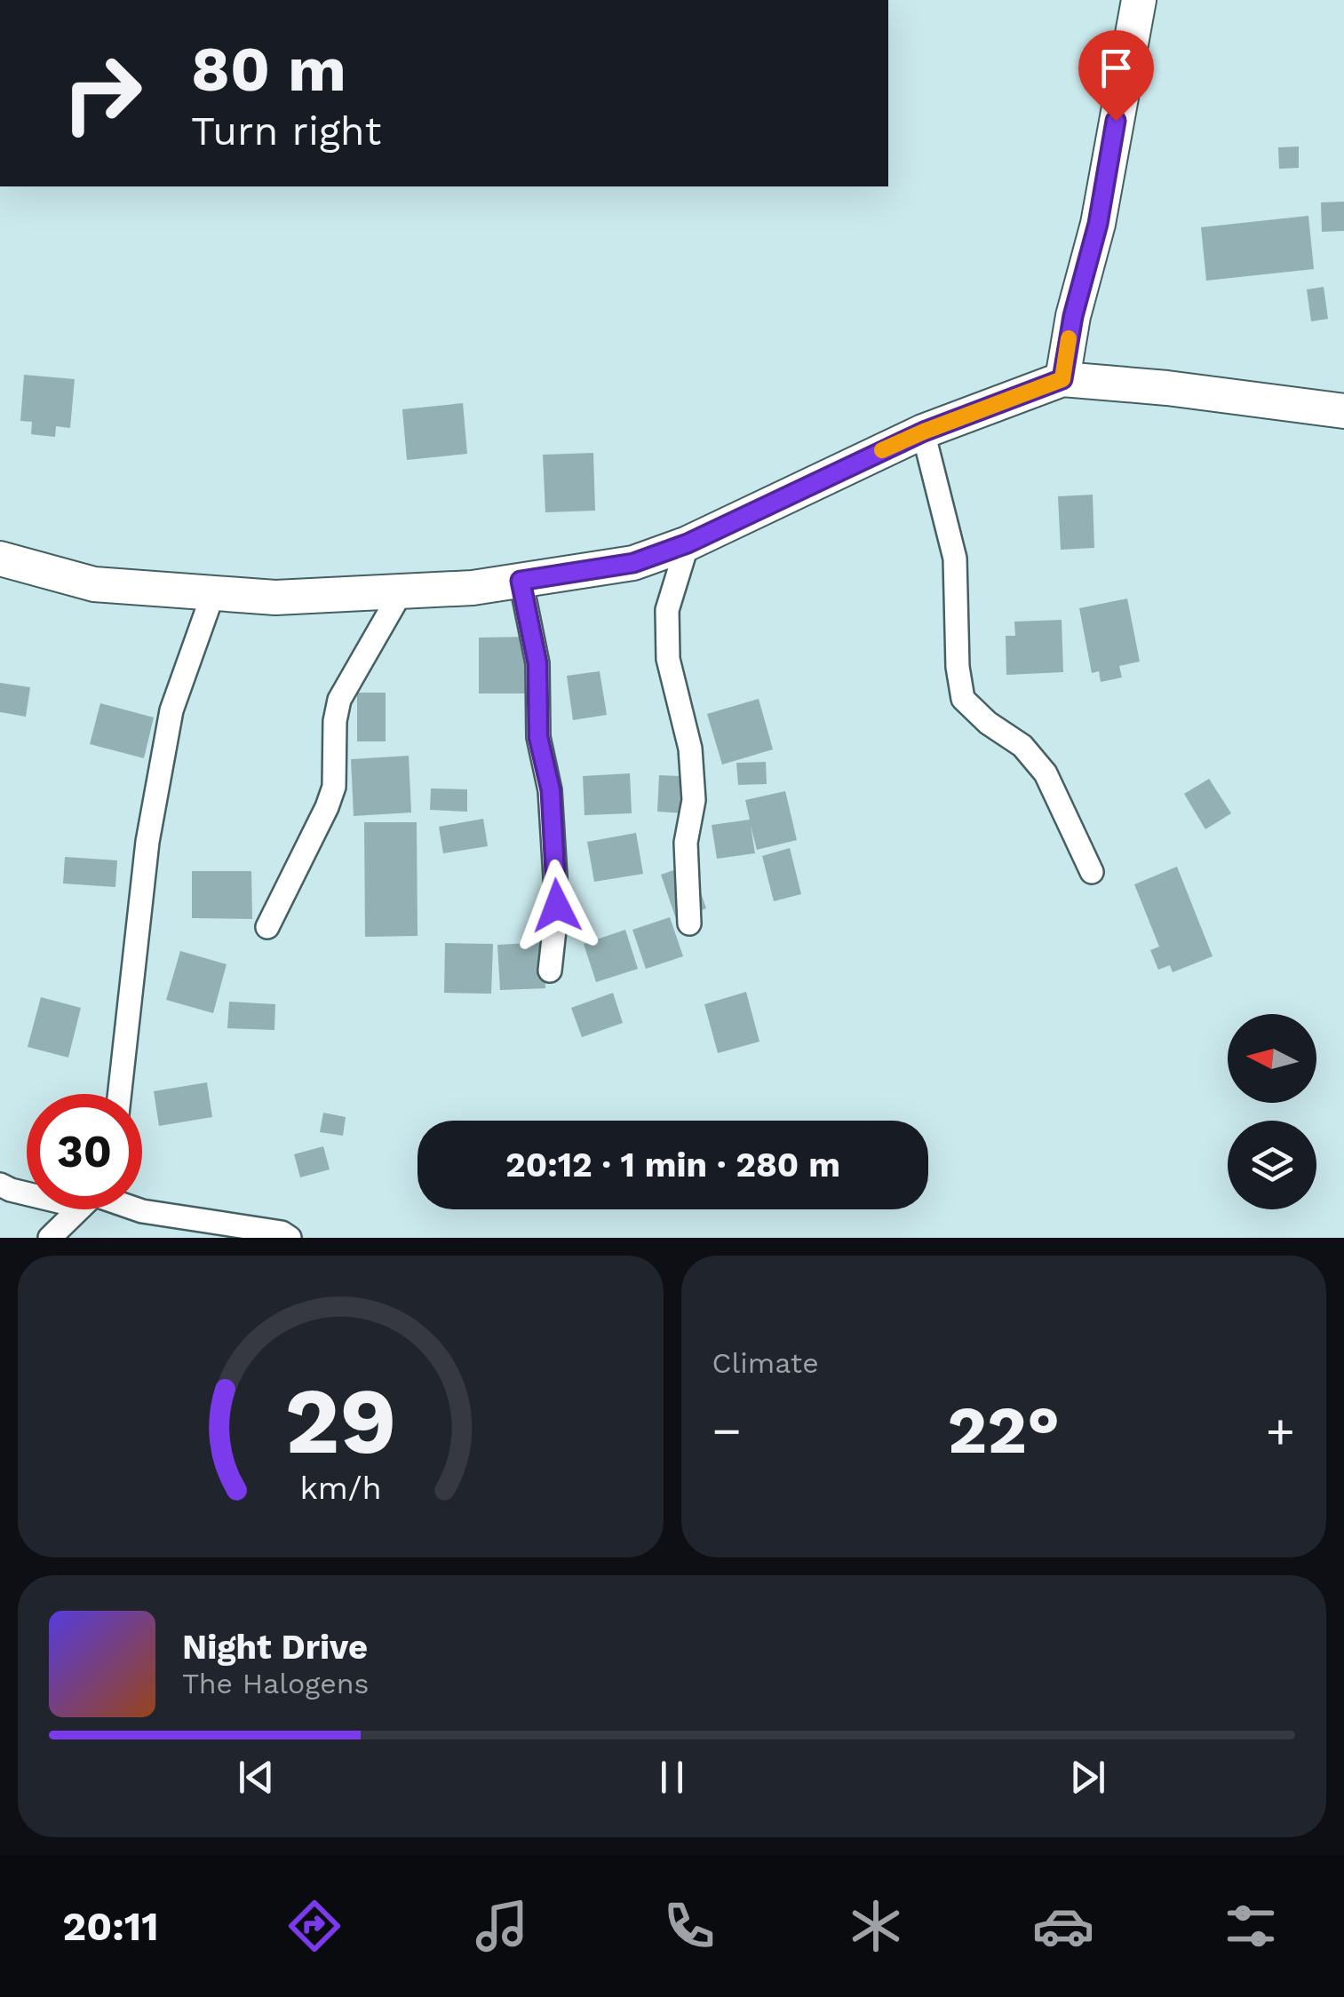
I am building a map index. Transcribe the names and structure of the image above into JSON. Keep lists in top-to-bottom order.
{
  "north": "left",
  "page": {
    "turn": ["80 m", "Turn right"],
    "limit": "30",
    "trip": "20:12 · 1 min · 280 m",
    "tile": "Climate",
    "heat": ["−", "22°", "+"],
    "song": ["Night Drive", "The Halogens"],
    "tabs": "20:11",
    "gauge": ["29", "km/h"]
  }
}
